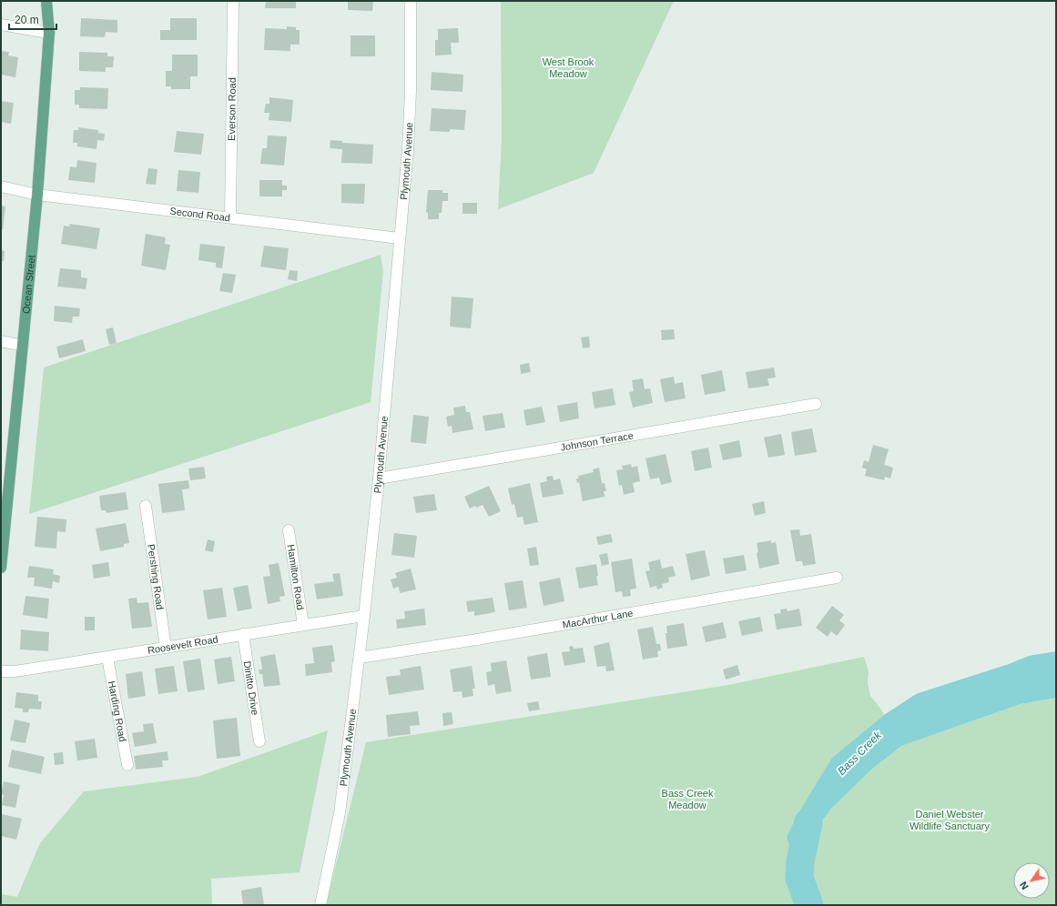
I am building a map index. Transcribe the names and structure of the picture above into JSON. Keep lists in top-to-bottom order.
{
  "streets": {
    "main road": ["Ocean Street"],
    "street": [
      "Everson Road",
      "Plymouth Avenue",
      "Second Road",
      "Johnson Terrace",
      "Pershing Road",
      "Hamilton Road",
      "MacArthur Lane",
      "Roosevelt Road",
      "Dinitto Drive",
      "Harding Road"
    ]
  },
  "crossings": [
    ["Everson Road", "Second Road"],
    ["Plymouth Avenue", "Second Road"],
    ["Plymouth Avenue", "Johnson Terrace"],
    ["Plymouth Avenue", "MacArthur Lane"],
    ["Plymouth Avenue", "Roosevelt Road"],
    ["Second Road", "Ocean Street"],
    ["Pershing Road", "Roosevelt Road"],
    ["Hamilton Road", "Roosevelt Road"],
    ["Roosevelt Road", "Dinitto Drive"],
    ["Roosevelt Road", "Harding Road"]
  ],
  "water": ["Bass Creek"],
  "parks": ["West Brook Meadow", "Bass Creek Meadow", "Daniel Webster Wildlife Sanctuary"],
  "scale_bar": "20 m",
  "north": "bottom left"
}
